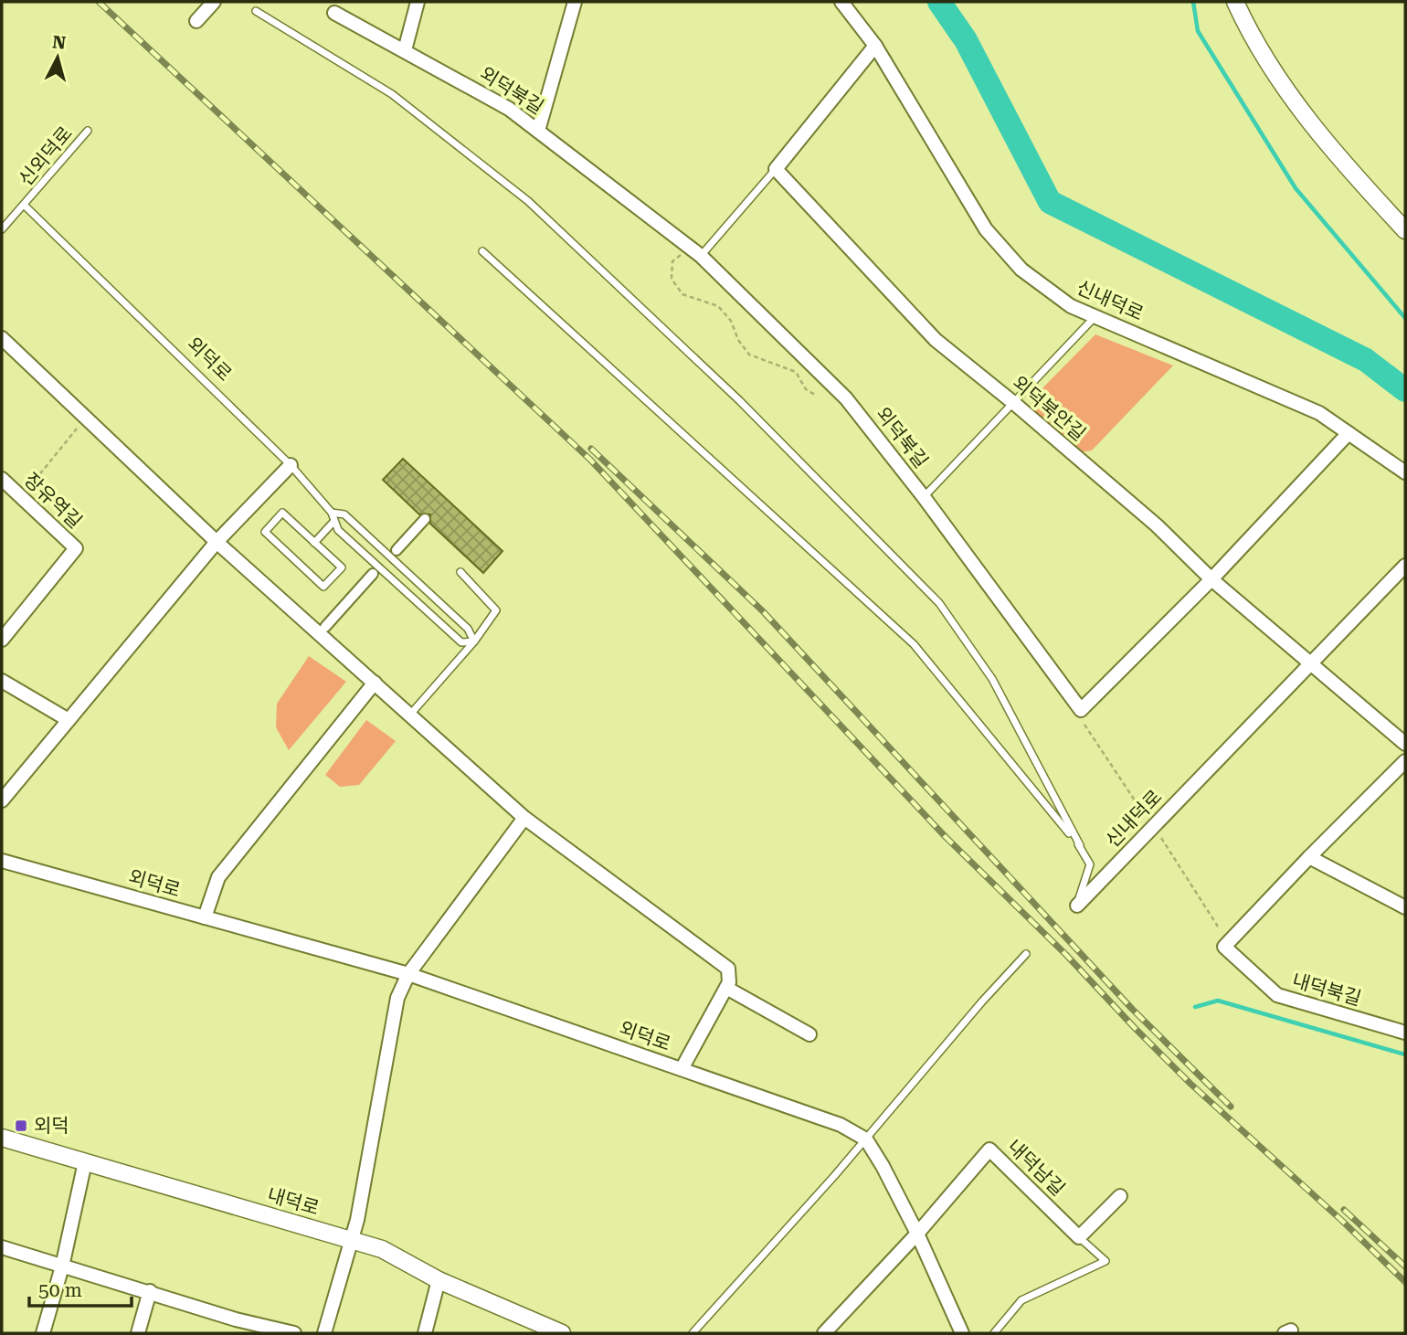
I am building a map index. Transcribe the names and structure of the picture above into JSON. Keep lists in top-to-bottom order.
{
  "streets": {
    "street": [
      "외덕북길",
      "신내덕로",
      "외덕로",
      "외덕북안길",
      "장유역길",
      "내덕북길",
      "내덕남길",
      "내덕로"
    ],
    "lane": ["신외덕로"]
  },
  "crossings": [
    ["외덕북길", "신내덕로"],
    ["외덕북길", "외덕북안길"],
    ["신외덕로", "외덕로"],
    ["신내덕로", "외덕북안길"]
  ],
  "places": {
    "transit": ["외덕"]
  },
  "scale_bar": "50 m",
  "north": "top"
}
